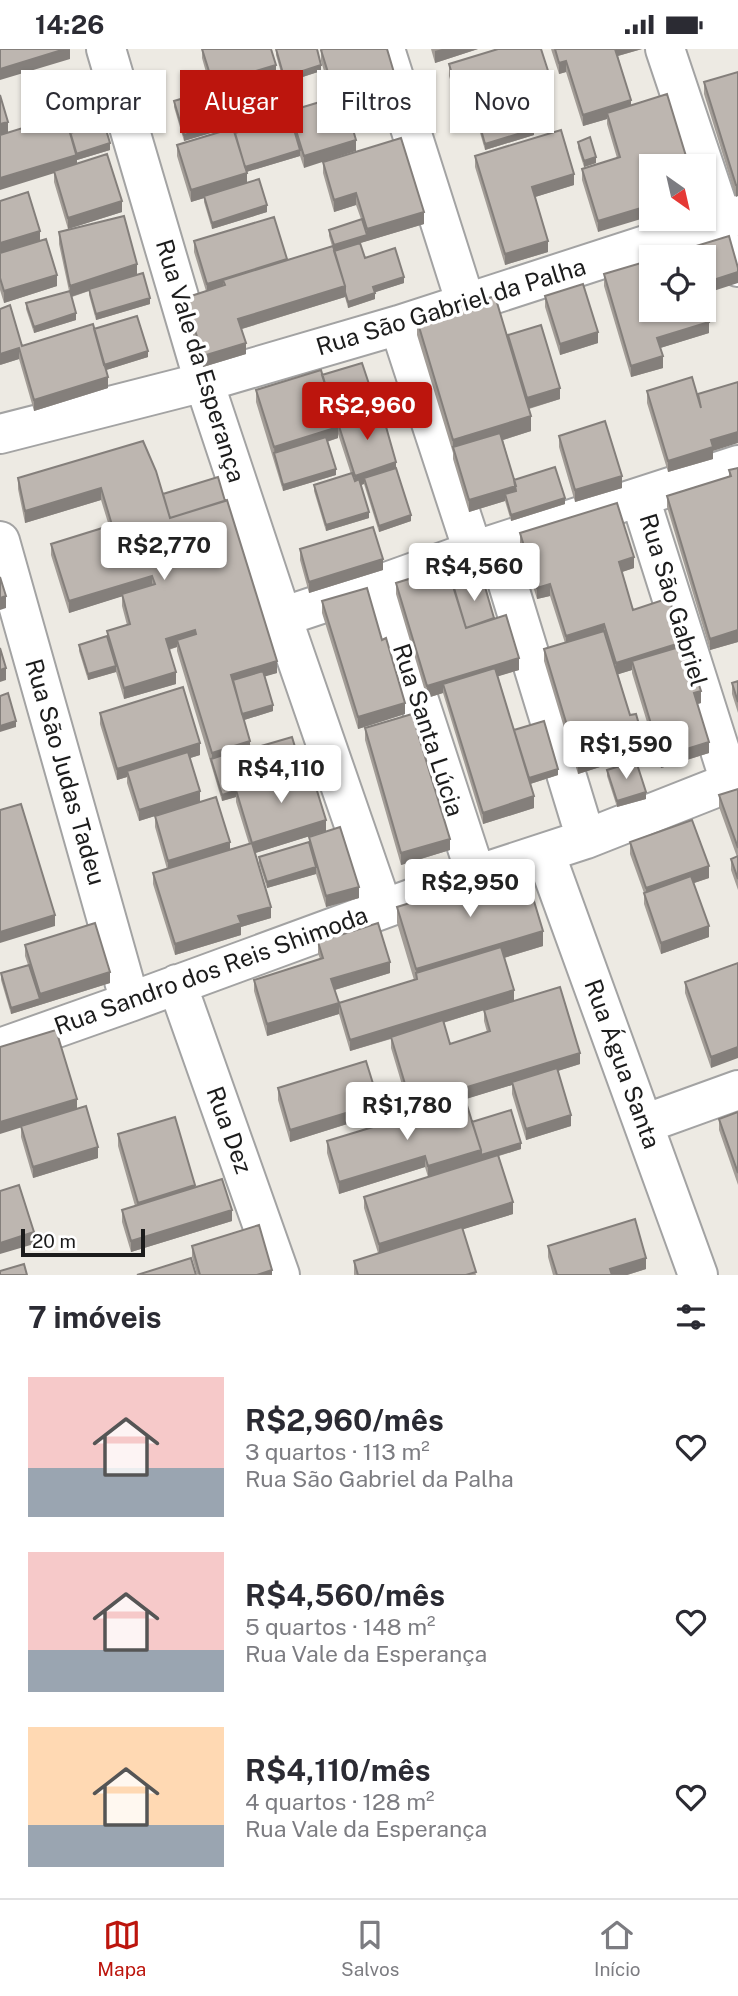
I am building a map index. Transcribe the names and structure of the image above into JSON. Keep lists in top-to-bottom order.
{
  "streets": {
    "street": [
      "Rua São Gabriel da Palha",
      "Rua Vale da Esperança",
      "Rua São Gabriel",
      "Rua Santa Lúcia",
      "Rua São Judas Tadeu",
      "Rua Sandro dos Reis Shimoda",
      "Rua Água Santa",
      "Rua Dez"
    ]
  },
  "crossings": [
    ["Rua São Gabriel da Palha", "Rua Vale da Esperança"],
    ["Rua Vale da Esperança", "Rua Sandro dos Reis Shimoda"],
    ["Rua São Gabriel", "Rua Sandro dos Reis Shimoda"],
    ["Rua Santa Lúcia", "Rua Sandro dos Reis Shimoda"],
    ["Rua São Judas Tadeu", "Rua Sandro dos Reis Shimoda"],
    ["Rua Sandro dos Reis Shimoda", "Rua Água Santa"],
    ["Rua Sandro dos Reis Shimoda", "Rua Dez"]
  ],
  "scale_bar": "20 m",
  "north": "bottom right",
  "page": {
    "status": "14:26",
    "chip": [
      "Comprar",
      "Alugar",
      "Filtros",
      "Novo"
    ],
    "price": [
      "R$2,960",
      "R$2,770",
      "R$4,560",
      "R$1,590",
      "R$4,110",
      "R$2,950",
      "R$1,780"
    ],
    "scale": "20 m",
    "heading": "7 imóveis",
    "list": [
      {
        "name": "R$2,960/mês",
        "note": "3 quartos · 113 m² · Rua São Gabriel da Palha"
      },
      {
        "name": "R$4,560/mês",
        "note": "5 quartos · 148 m² · Rua Vale da Esperança"
      },
      {
        "name": "R$4,110/mês",
        "note": "4 quartos · 128 m² · Rua Vale da Esperança"
      }
    ],
    "tabs": ["Mapa", "Salvos", "Início"]
  }
}
